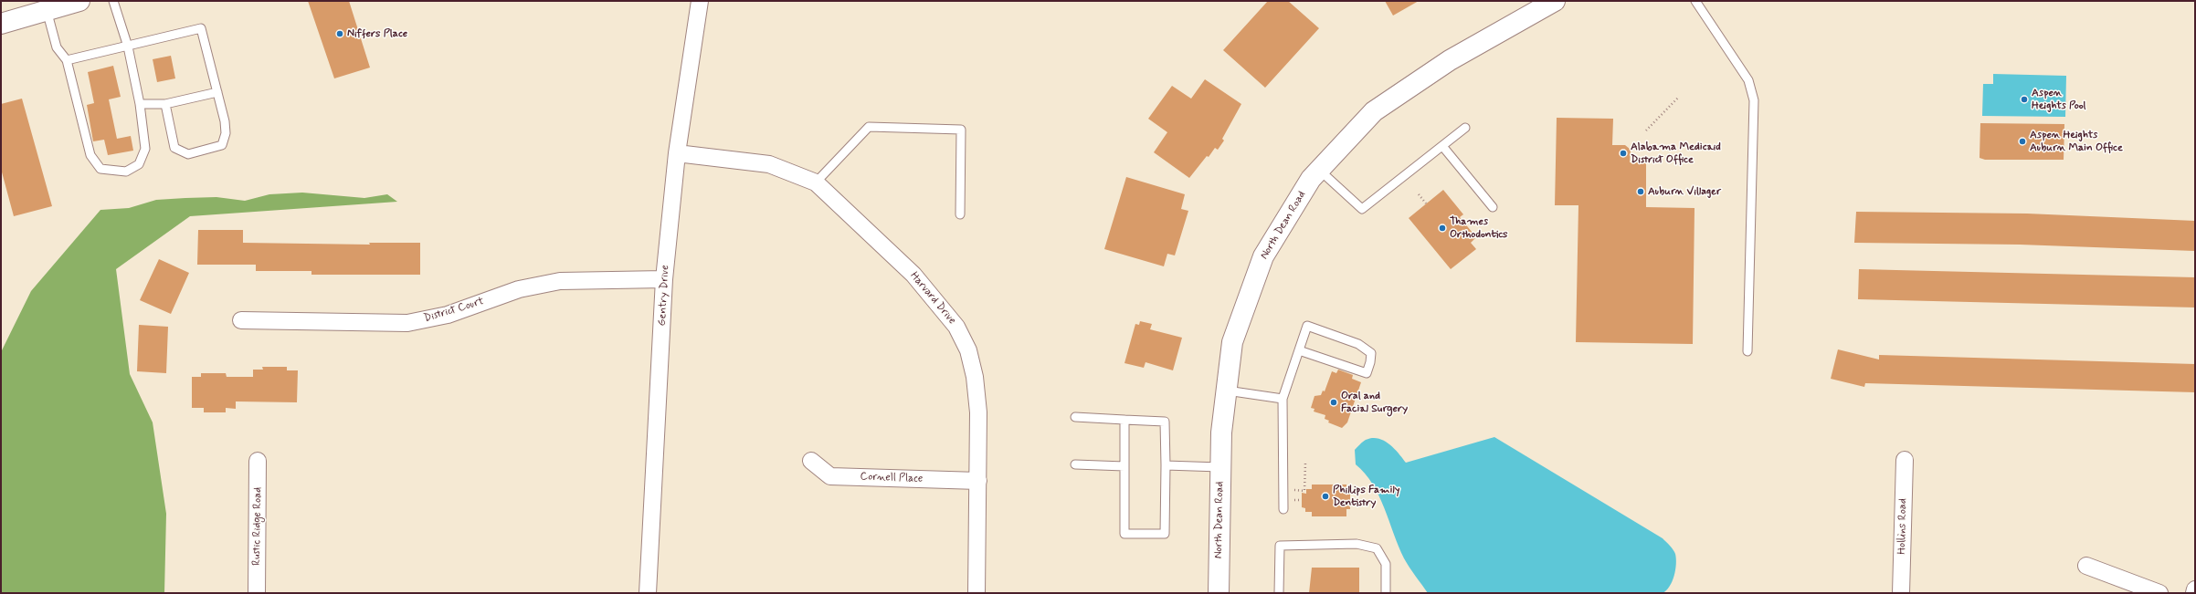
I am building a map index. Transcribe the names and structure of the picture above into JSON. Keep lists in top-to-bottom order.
{
  "streets": {
    "street": [
      "North Dean Road",
      "Gentry Drive",
      "Harvard Drive",
      "District Court",
      "Cornell Place",
      "Rustic Ridge Road",
      "Hollins Road"
    ]
  },
  "crossings": [
    ["Gentry Drive", "Harvard Drive"],
    ["Gentry Drive", "District Court"],
    ["Harvard Drive", "Cornell Place"]
  ],
  "places": [
    "Niffers Place",
    "Aspen Heights Pool",
    "Aspen Heights Auburn Main Office",
    "Alabama Medicaid District Office",
    "Auburn Villager",
    "Thames Orthodontics",
    "Oral and Facial Surgery",
    "Phillips Family Dentistry"
  ]
}
